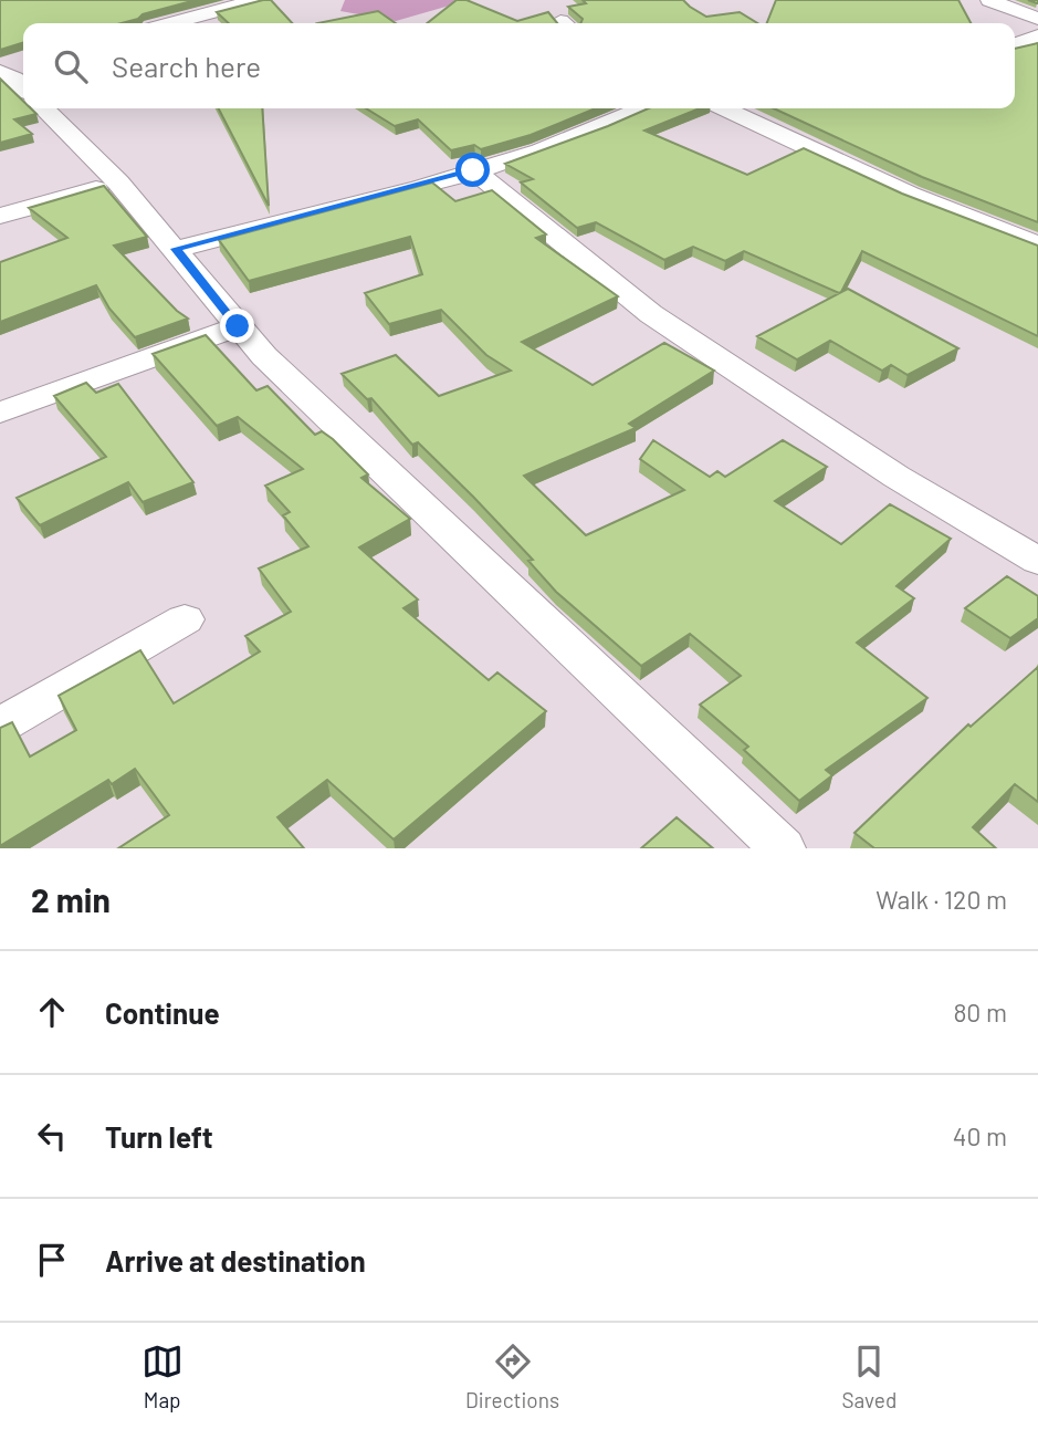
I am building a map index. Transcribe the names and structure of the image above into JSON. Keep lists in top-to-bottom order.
{
  "page": {
    "search": "Search here",
    "heading": ["2 min", "Walk · 120 m"],
    "list": [
      ["Continue", "80 m"],
      ["Turn left", "40 m"],
      "Arrive at destination"
    ],
    "nav": ["Map", "Directions", "Saved"]
  }
}
